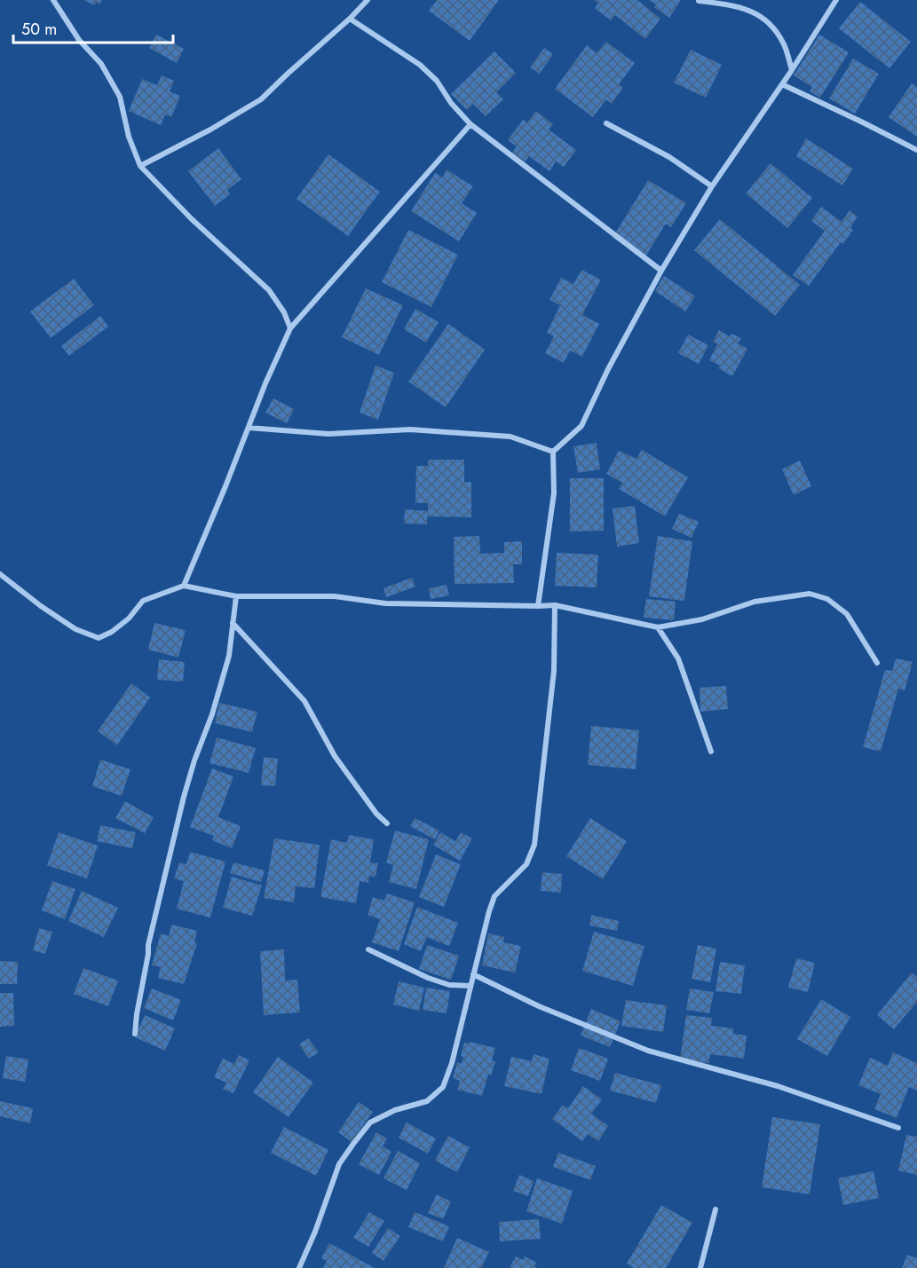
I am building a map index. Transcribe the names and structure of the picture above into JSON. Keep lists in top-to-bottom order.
{
  "scale_bar": "50 m"
}
